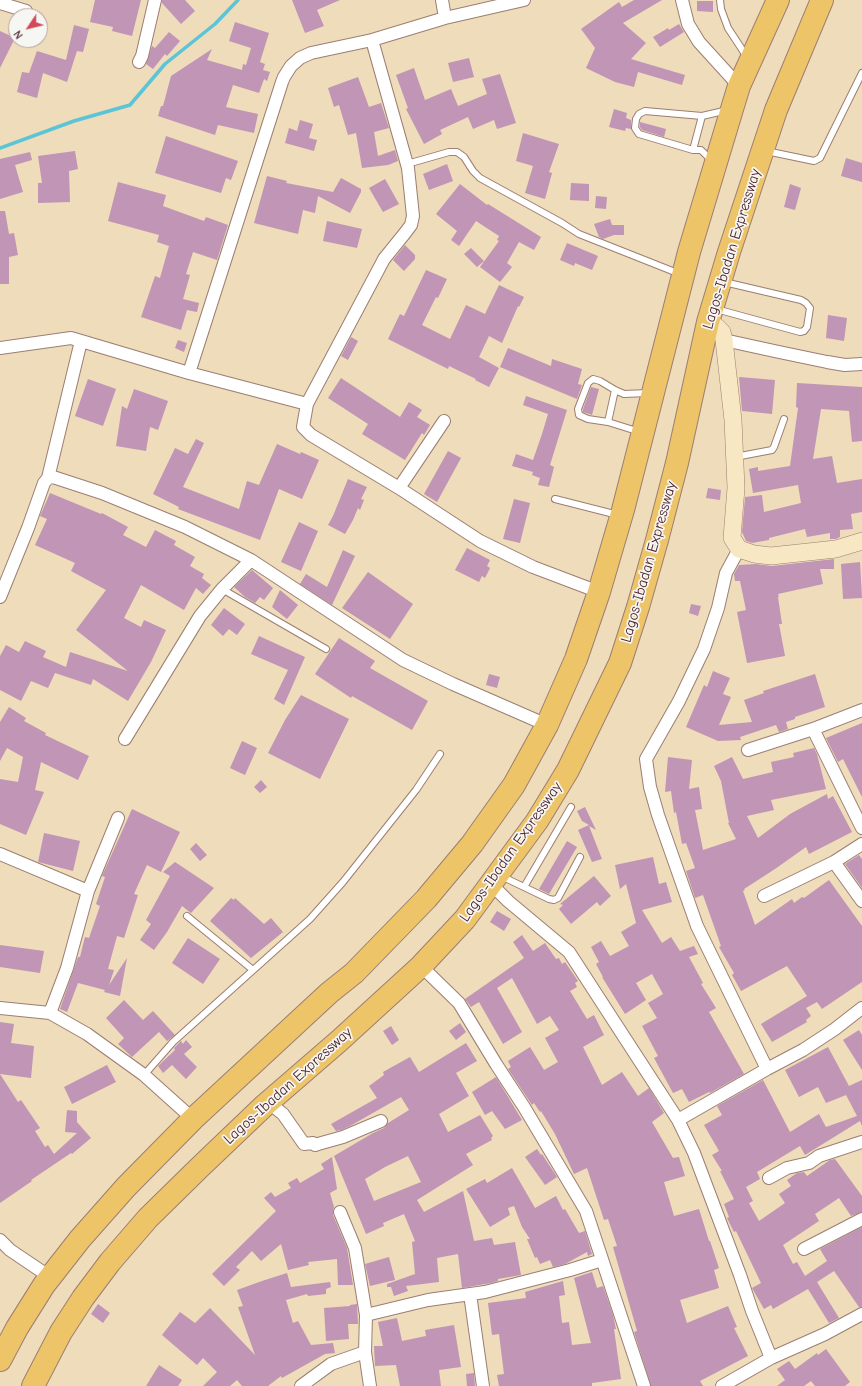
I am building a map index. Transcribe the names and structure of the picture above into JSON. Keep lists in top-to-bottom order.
{
  "streets": {
    "highway": ["Lagos-Ibadan Expressway"]
  },
  "north": "bottom left"
}
